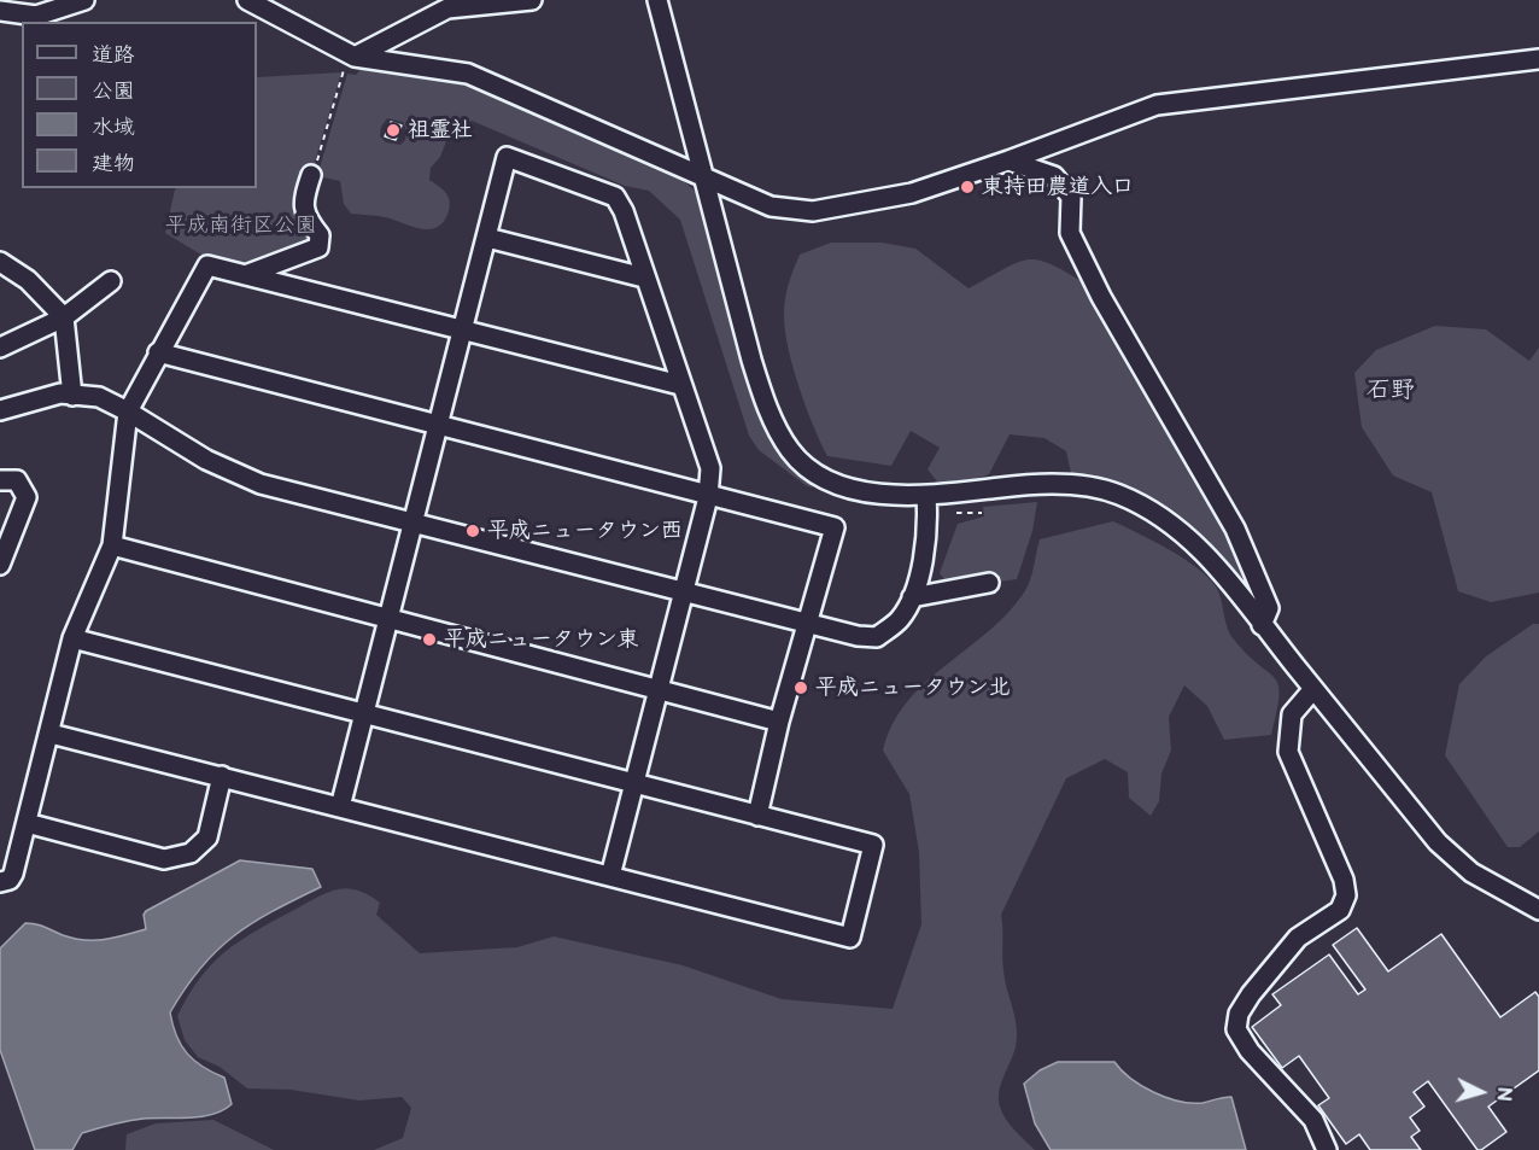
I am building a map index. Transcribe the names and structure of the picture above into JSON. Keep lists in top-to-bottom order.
{
  "districts": ["石野"],
  "parks": ["平成南街区公園"],
  "places": [
    "祖霊社",
    "東持田農道入口",
    "平成ニュータウン西",
    "平成ニュータウン東",
    "平成ニュータウン北"
  ],
  "legend": [
    "道路",
    "公園",
    "水域",
    "建物"
  ],
  "north": "right"
}
